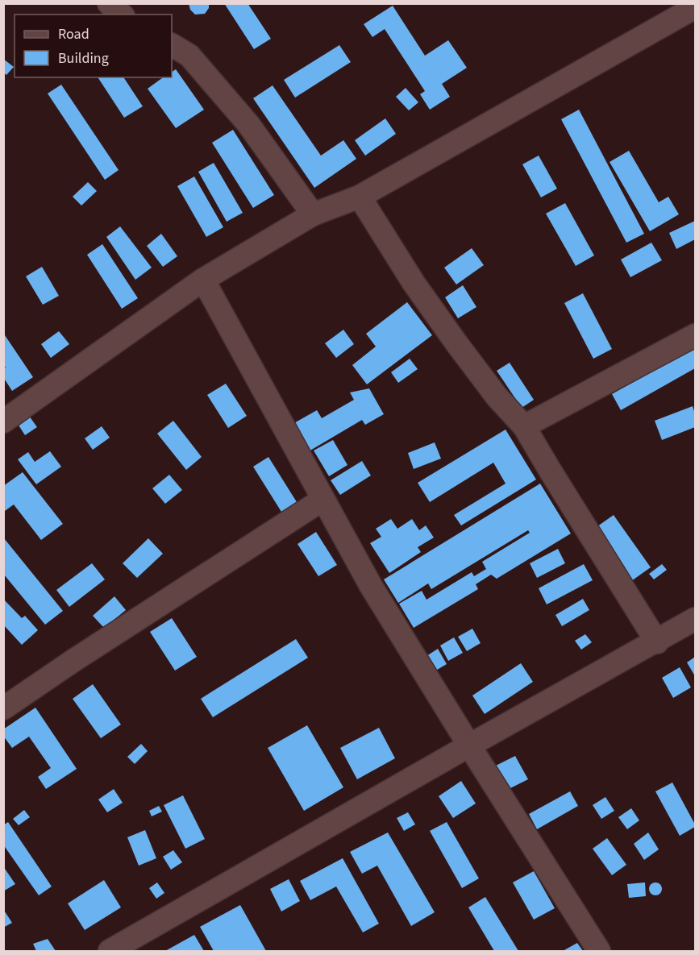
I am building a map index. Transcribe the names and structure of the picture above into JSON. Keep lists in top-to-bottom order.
{
  "legend": ["Road", "Building"]
}
